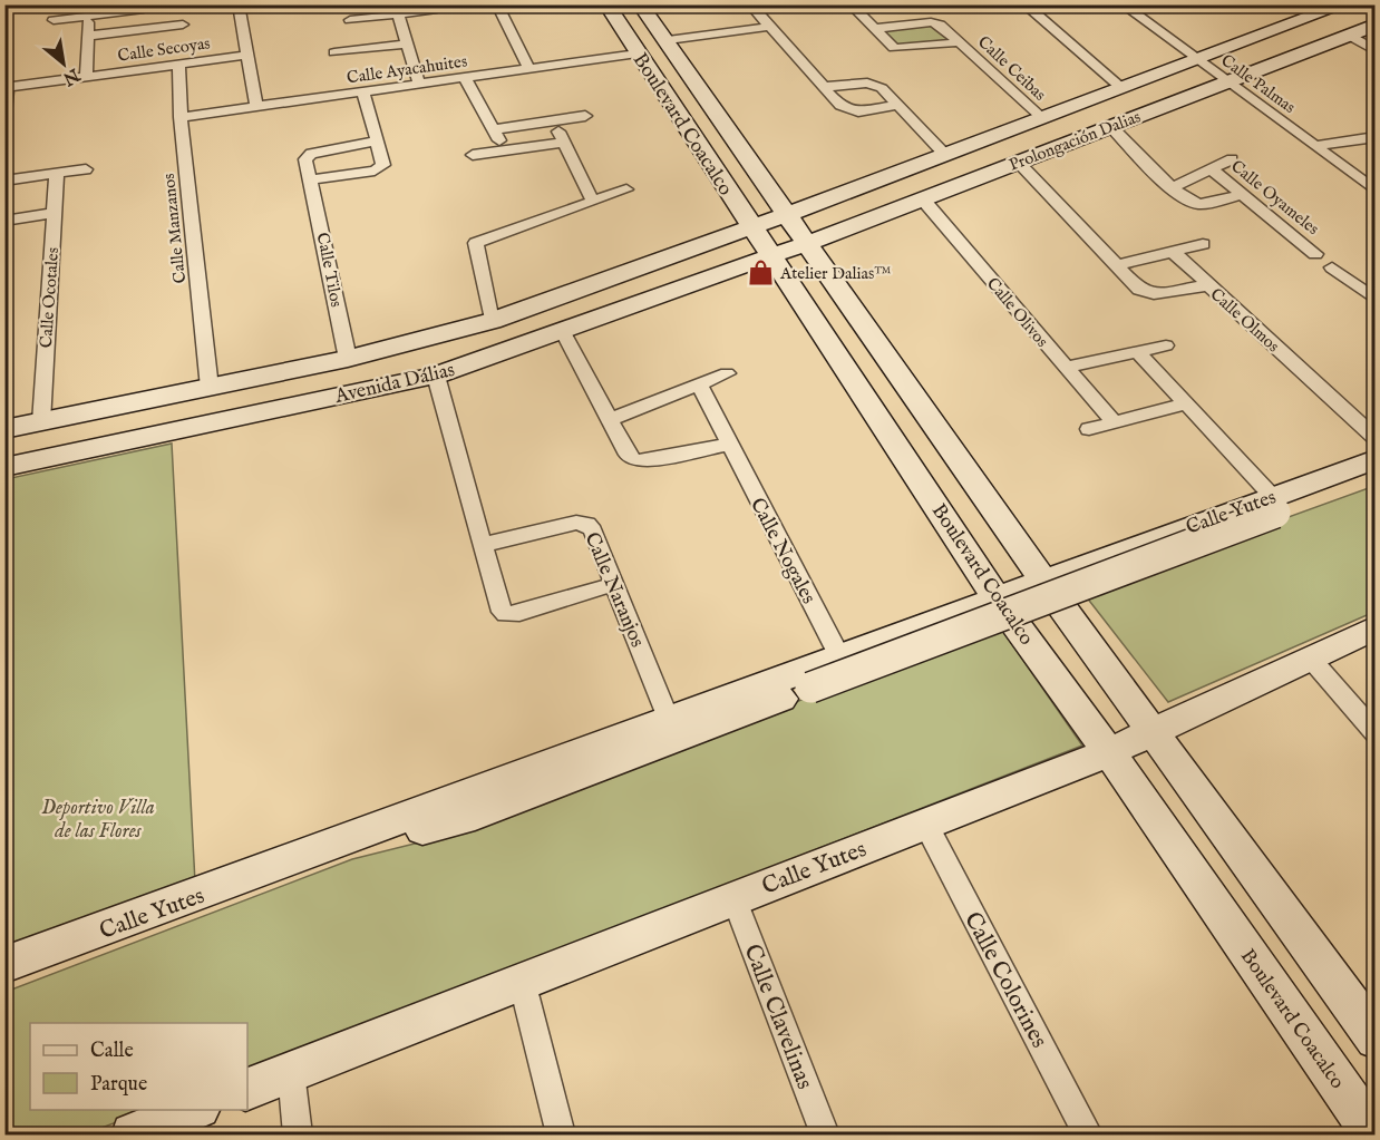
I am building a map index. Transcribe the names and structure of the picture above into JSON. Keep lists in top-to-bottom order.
{
  "streets": {
    "main road": [
      "Boulevard Coacalco",
      "Prolongación Dalias",
      "Avenida Dálias",
      "Calle Yutes"
    ],
    "street": [
      "Calle Secoyas",
      "Calle Ceibas",
      "Calle Ayacahuites",
      "Calle Palmas",
      "Calle Oyameles",
      "Calle Manzanos",
      "Calle Tilos",
      "Calle Ocotales",
      "Calle Olivos",
      "Calle Olmos",
      "Calle Nogales",
      "Calle Naranjos",
      "Calle Colorines",
      "Calle Clavelinas"
    ]
  },
  "crossings": [
    ["Calle Secoyas", "Calle Manzanos"],
    ["Calle Ceibas", "Prolongación Dalias"],
    ["Calle Ayacahuites", "Boulevard Coacalco"],
    ["Calle Ayacahuites", "Calle Manzanos"],
    ["Calle Palmas", "Prolongación Dalias"],
    ["Boulevard Coacalco", "Prolongación Dalias"],
    ["Boulevard Coacalco", "Avenida Dálias"],
    ["Boulevard Coacalco", "Calle Yutes"],
    ["Prolongación Dalias", "Calle Olivos"],
    ["Prolongación Dalias", "Calle Olmos"],
    ["Prolongación Dalias", "Avenida Dálias"],
    ["Calle Manzanos", "Avenida Dálias"],
    ["Calle Tilos", "Avenida Dálias"],
    ["Calle Ocotales", "Avenida Dálias"],
    ["Calle Yutes", "Calle Nogales"],
    ["Calle Yutes", "Calle Naranjos"],
    ["Calle Yutes", "Calle Colorines"],
    ["Calle Yutes", "Calle Clavelinas"]
  ],
  "parks": ["Deportivo Villa de las Flores"],
  "places": {
    "shop": ["Atelier Dalias™"]
  },
  "legend": ["Calle", "Parque"],
  "north": "bottom right"
}
